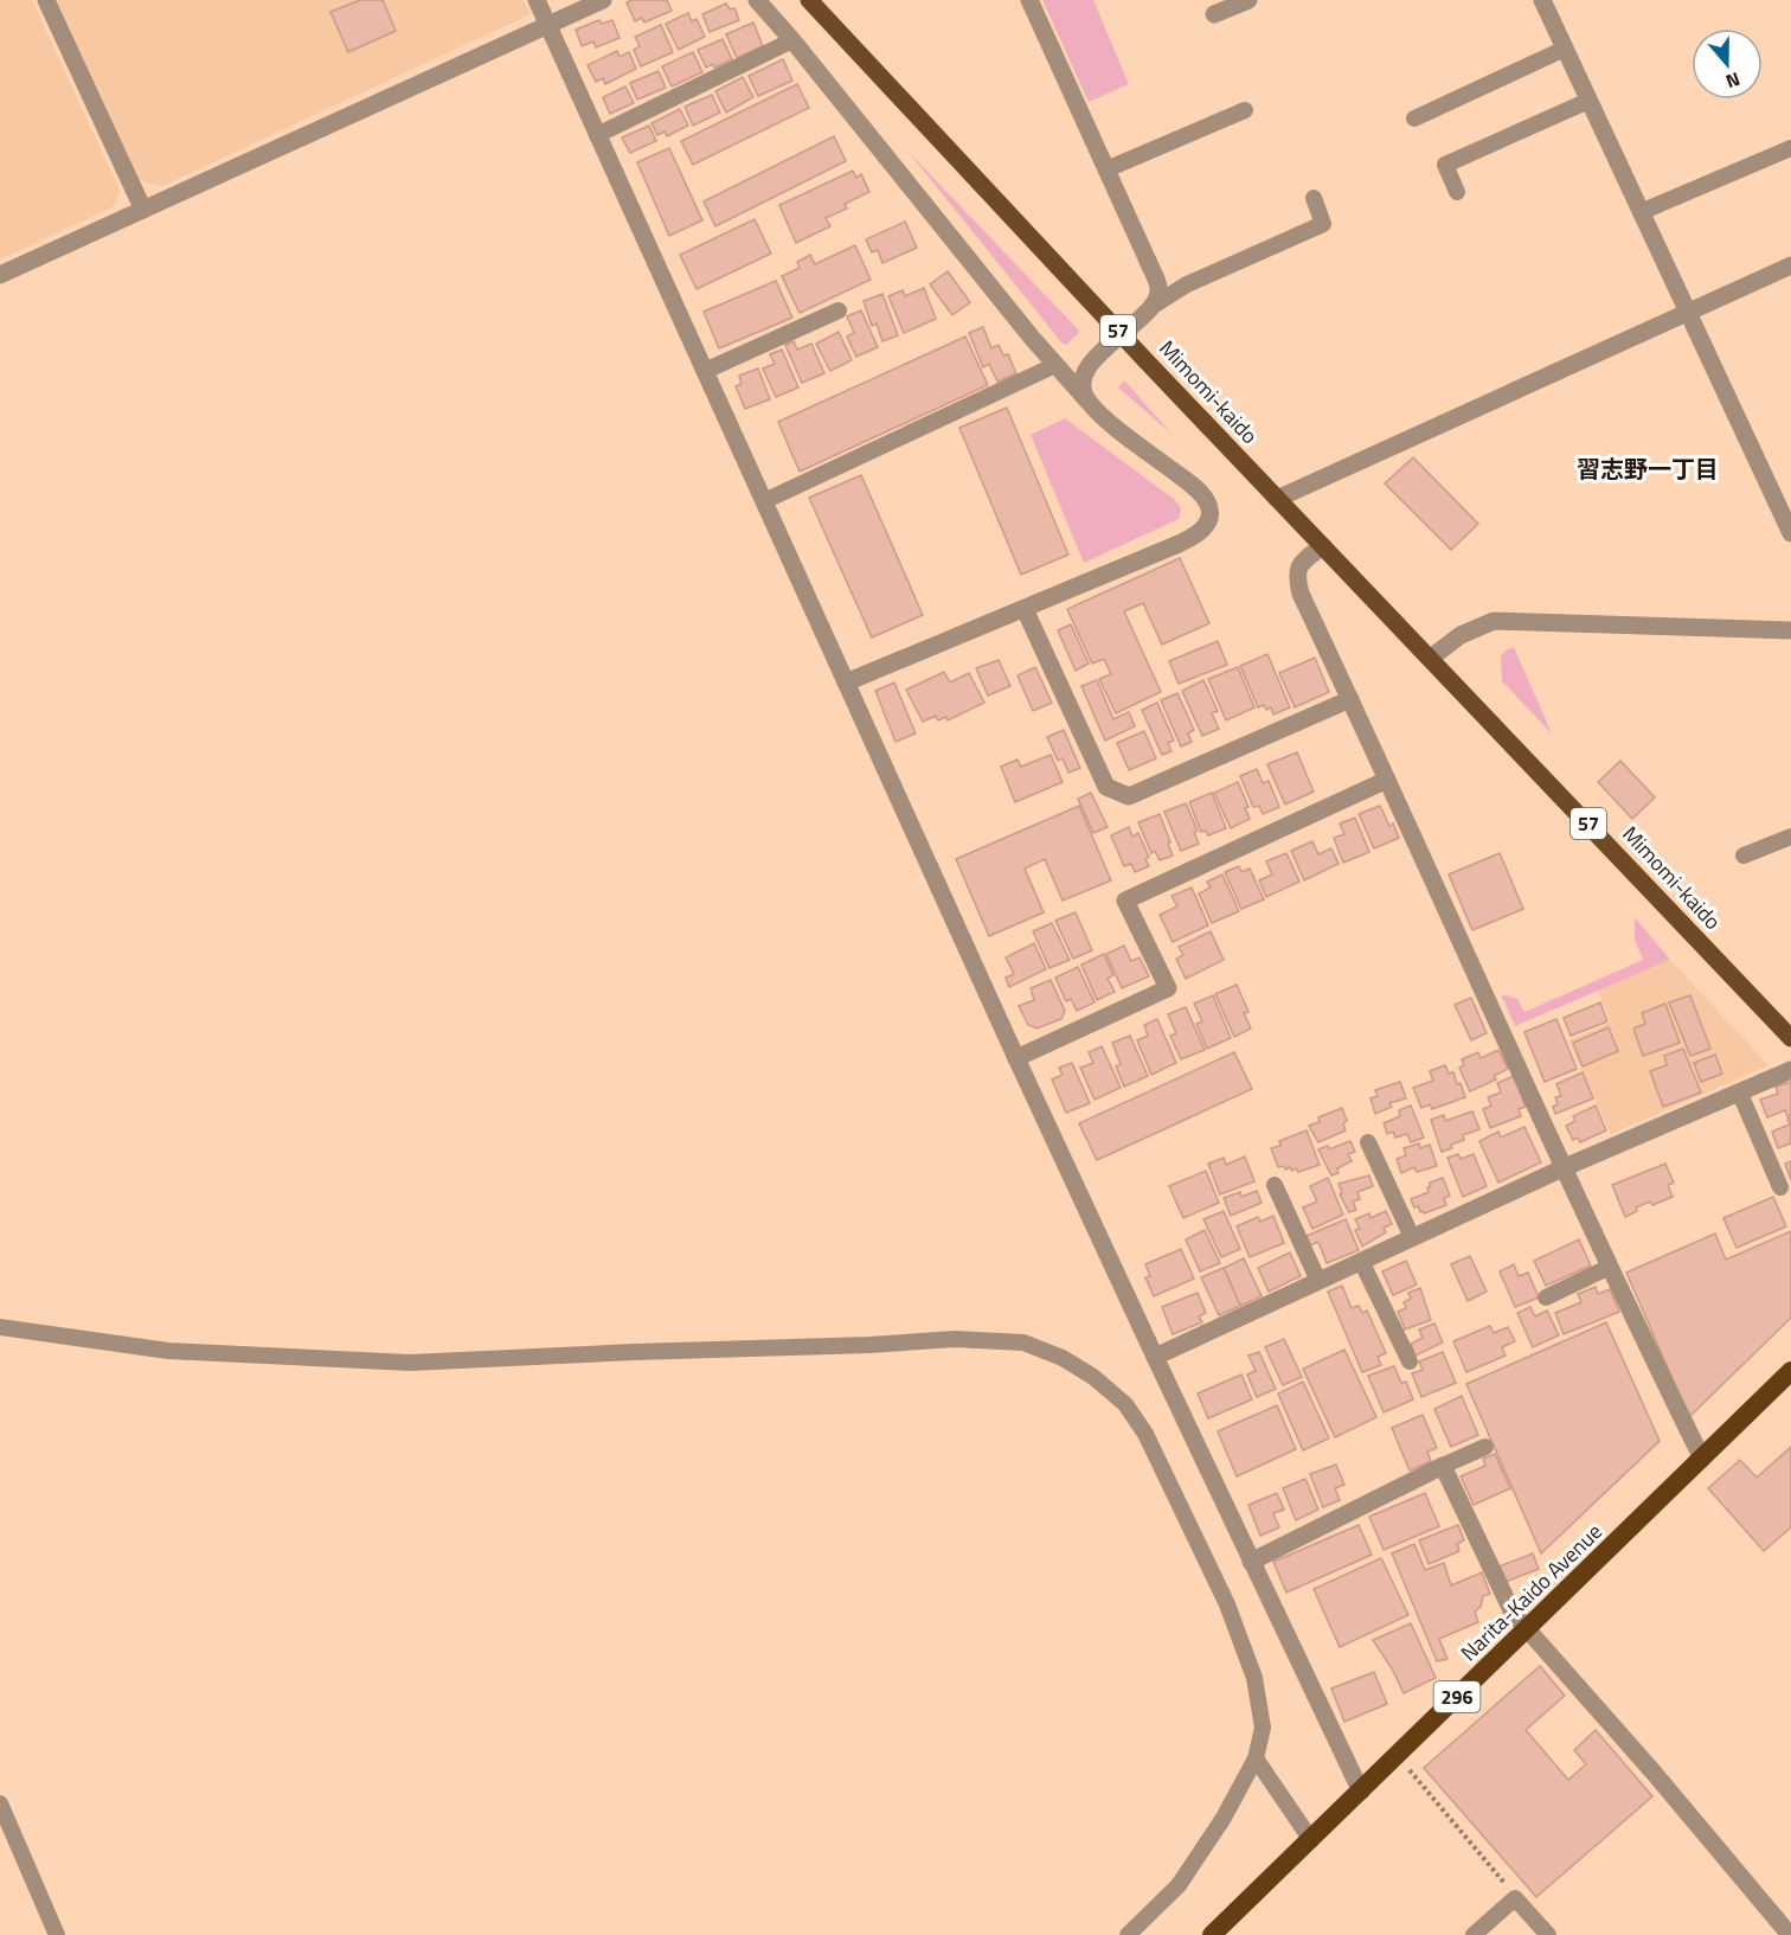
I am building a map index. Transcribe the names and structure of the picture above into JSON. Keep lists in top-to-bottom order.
{
  "streets": {
    "highway": ["Narita-Kaido Avenue", "296"],
    "main road": ["57", "Mimomi-kaido"]
  },
  "districts": ["習志野一丁目"],
  "north": "bottom"
}
